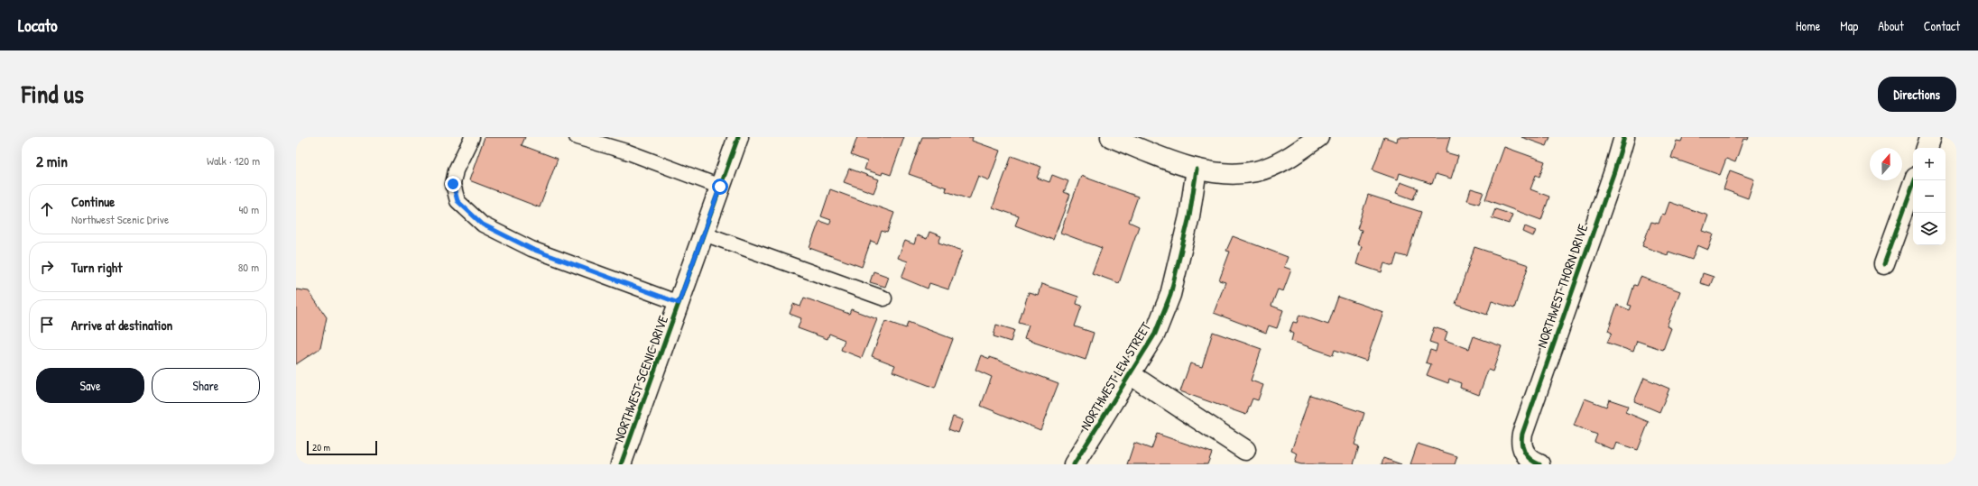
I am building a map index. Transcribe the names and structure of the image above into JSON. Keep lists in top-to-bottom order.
{
  "streets": {
    "street": ["NORTHWEST THORN DRIVE", "NORTHWEST LEW STREET", "NORTHWEST SCENIC DRIVE"]
  },
  "scale_bar": "20 m",
  "north": "top",
  "page": {
    "header": "Locato",
    "nav": [
      "Home",
      "Map",
      "About",
      "Contact"
    ],
    "title": "Find us",
    "buttons": [
      "Directions",
      ["Save", "Share"]
    ],
    "heading": ["2 min", "Walk · 120 m"],
    "map_buttons": ["+", "−"],
    "list": [
      ["Continue", "Northwest Scenic Drive", "40 m"],
      ["Turn right", "80 m"],
      "Arrive at destination"
    ],
    "scale": "20 m"
  }
}
